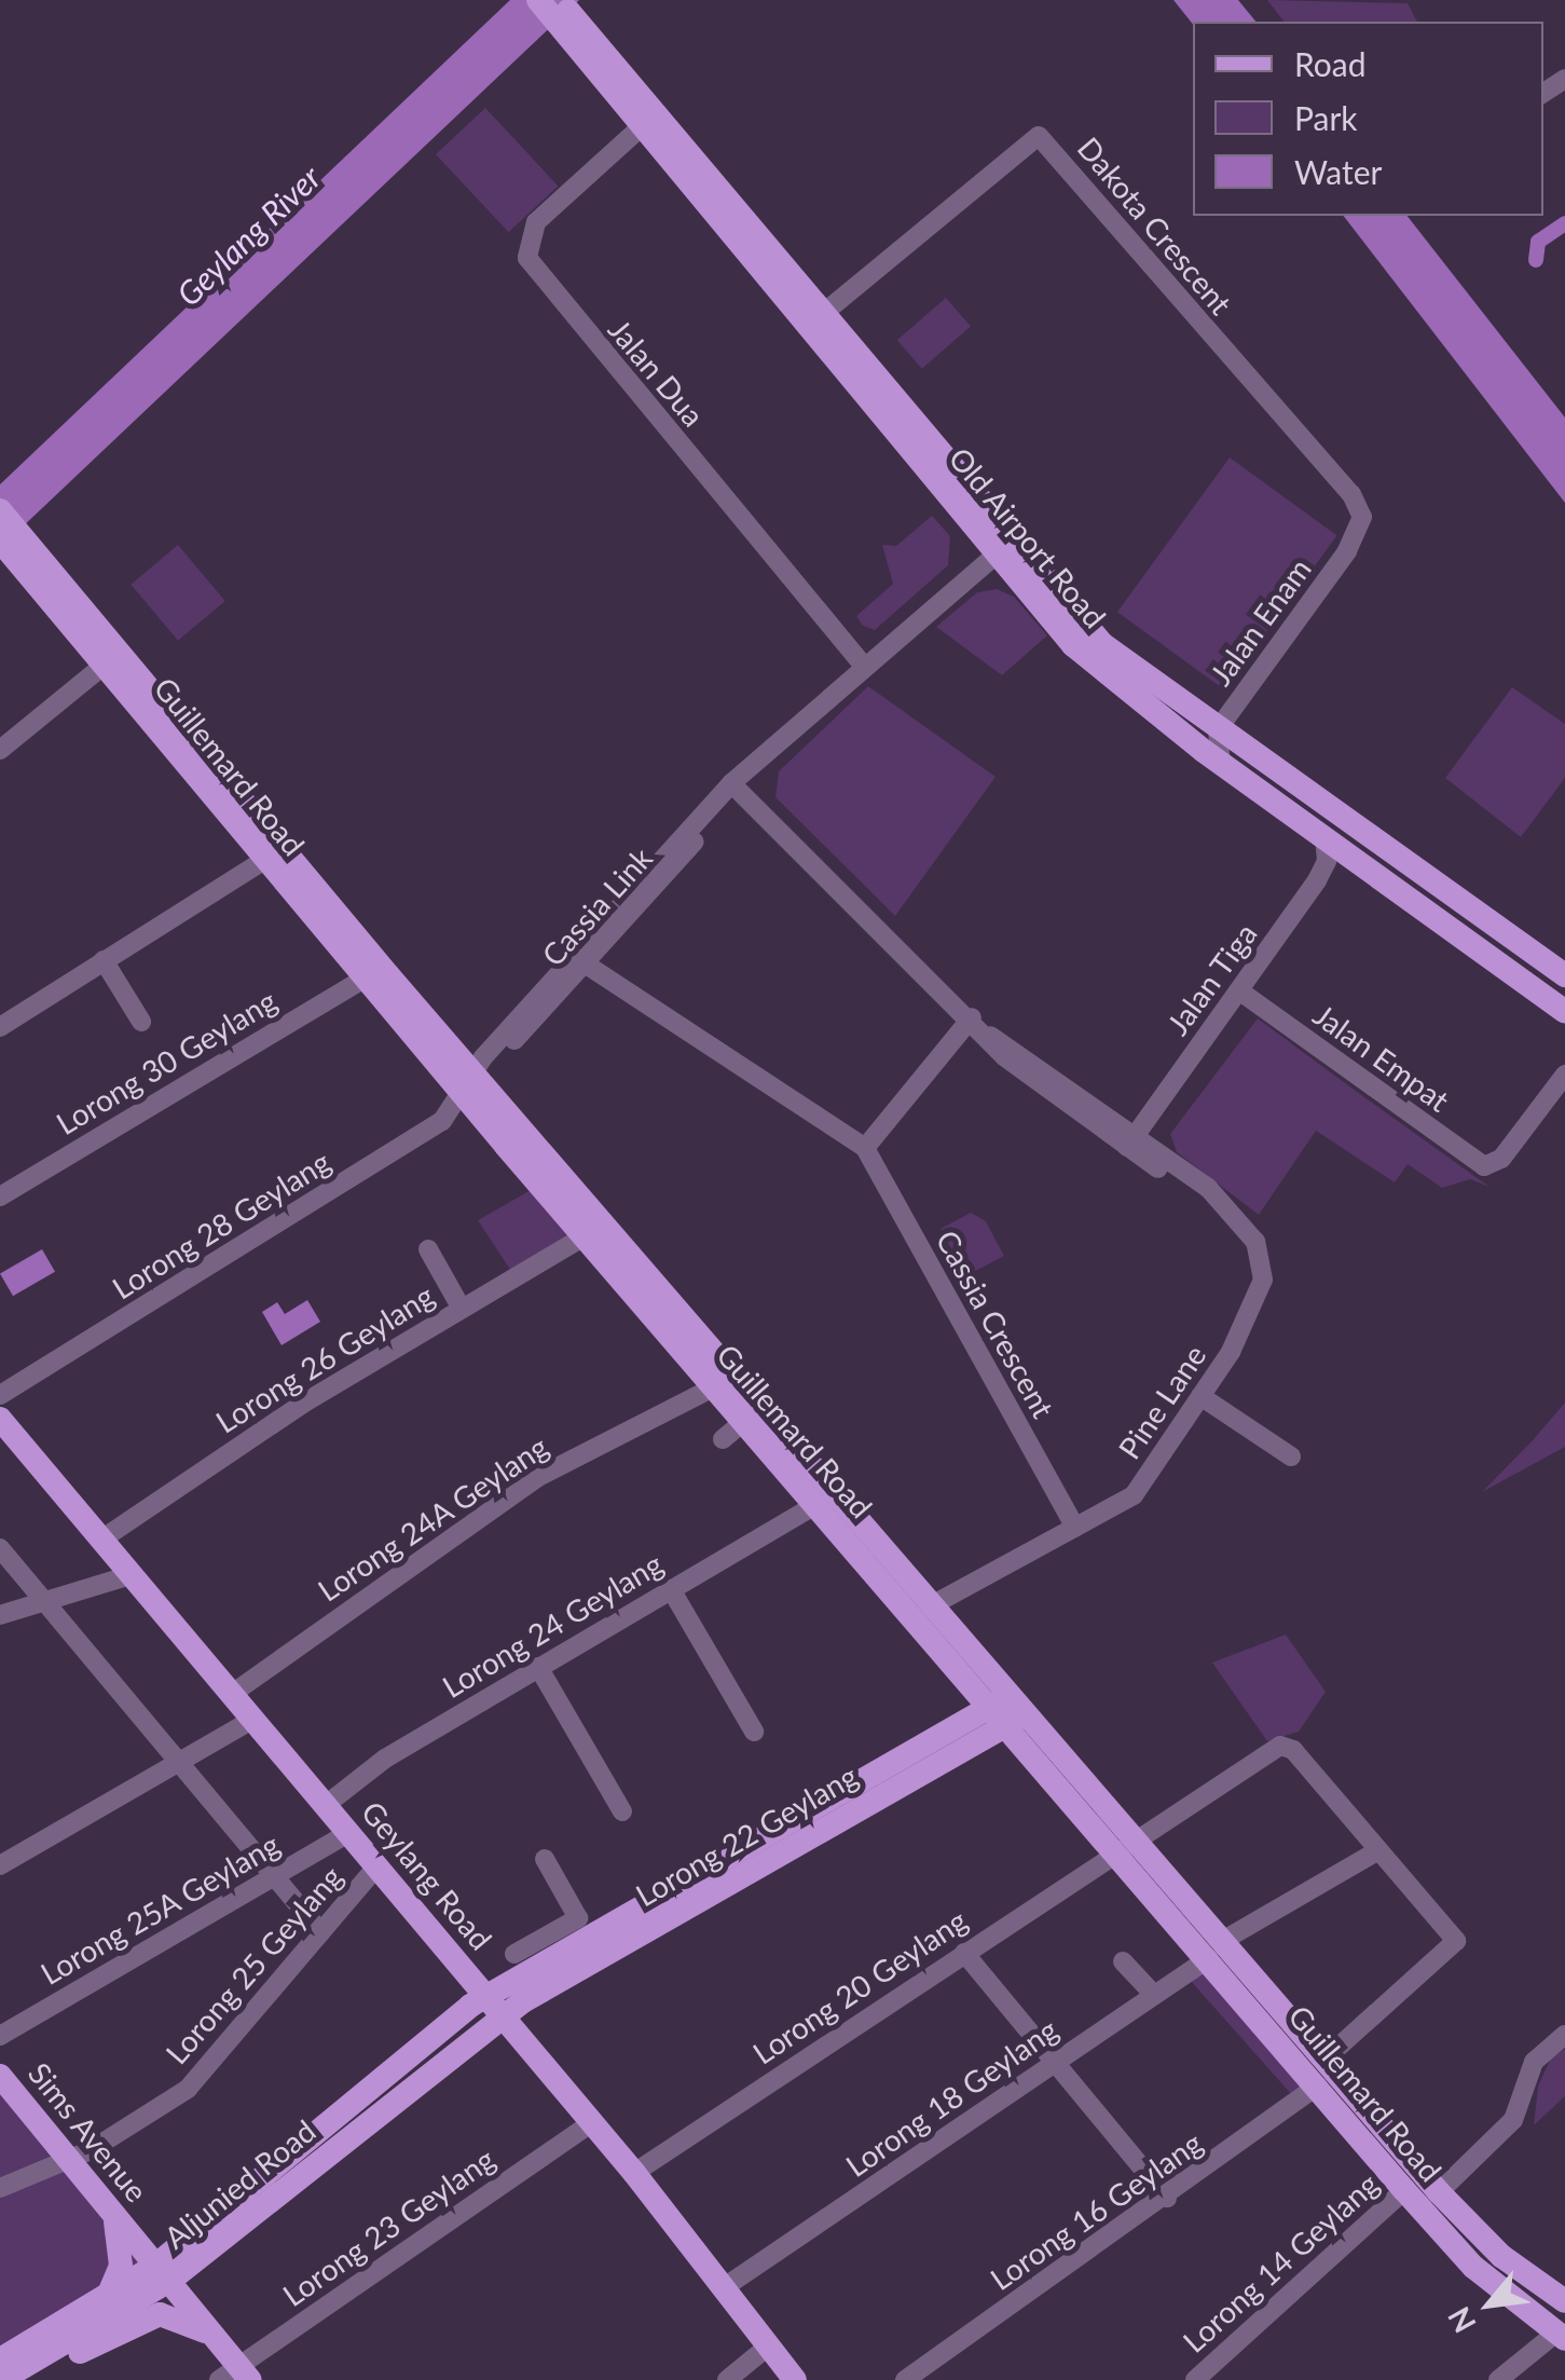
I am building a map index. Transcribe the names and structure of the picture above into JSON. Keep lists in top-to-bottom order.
{
  "streets": {
    "main road": [
      "Old Airport Road",
      "Guillemard Road",
      "Lorong 22 Geylang",
      "Geylang Road",
      "Sims Avenue",
      "Aljunied Road"
    ],
    "street": [
      "Dakota Crescent",
      "Jalan Dua",
      "Jalan Enam",
      "Cassia Link",
      "Jalan Tiga",
      "Jalan Empat",
      "Lorong 30 Geylang",
      "Lorong 28 Geylang",
      "Cassia Crescent",
      "Lorong 26 Geylang",
      "Pine Lane",
      "Lorong 24A Geylang",
      "Lorong 24 Geylang",
      "Lorong 25A Geylang",
      "Lorong 25 Geylang",
      "Lorong 20 Geylang",
      "Lorong 18 Geylang",
      "Lorong 16 Geylang",
      "Lorong 23 Geylang",
      "Lorong 14 Geylang"
    ]
  },
  "crossings": [
    ["Dakota Crescent", "Old Airport Road"],
    ["Dakota Crescent", "Jalan Enam"],
    ["Jalan Dua", "Old Airport Road"],
    ["Jalan Dua", "Cassia Link"],
    ["Old Airport Road", "Jalan Enam"],
    ["Old Airport Road", "Cassia Link"],
    ["Old Airport Road", "Jalan Tiga"],
    ["Guillemard Road", "Cassia Link"],
    ["Guillemard Road", "Lorong 30 Geylang"],
    ["Guillemard Road", "Lorong 28 Geylang"],
    ["Guillemard Road", "Lorong 26 Geylang"],
    ["Guillemard Road", "Pine Lane"],
    ["Guillemard Road", "Lorong 24A Geylang"],
    ["Guillemard Road", "Lorong 24 Geylang"],
    ["Guillemard Road", "Lorong 22 Geylang"],
    ["Guillemard Road", "Lorong 20 Geylang"],
    ["Guillemard Road", "Lorong 18 Geylang"],
    ["Guillemard Road", "Lorong 16 Geylang"],
    ["Guillemard Road", "Lorong 14 Geylang"],
    ["Cassia Link", "Lorong 28 Geylang"],
    ["Cassia Link", "Cassia Crescent"],
    ["Cassia Link", "Pine Lane"],
    ["Jalan Tiga", "Jalan Empat"],
    ["Jalan Tiga", "Pine Lane"],
    ["Cassia Crescent", "Pine Lane"],
    ["Lorong 26 Geylang", "Geylang Road"],
    ["Lorong 24A Geylang", "Geylang Road"],
    ["Lorong 24 Geylang", "Geylang Road"],
    ["Lorong 22 Geylang", "Geylang Road"],
    ["Lorong 22 Geylang", "Aljunied Road"],
    ["Geylang Road", "Lorong 25A Geylang"],
    ["Geylang Road", "Lorong 25 Geylang"],
    ["Geylang Road", "Lorong 20 Geylang"],
    ["Geylang Road", "Lorong 18 Geylang"],
    ["Geylang Road", "Aljunied Road"],
    ["Geylang Road", "Lorong 23 Geylang"],
    ["Lorong 25 Geylang", "Sims Avenue"],
    ["Lorong 20 Geylang", "Lorong 18 Geylang"],
    ["Sims Avenue", "Aljunied Road"],
    ["Sims Avenue", "Lorong 23 Geylang"]
  ],
  "water": ["Geylang River"],
  "legend": ["Road", "Park", "Water"],
  "north": "bottom left"
}
